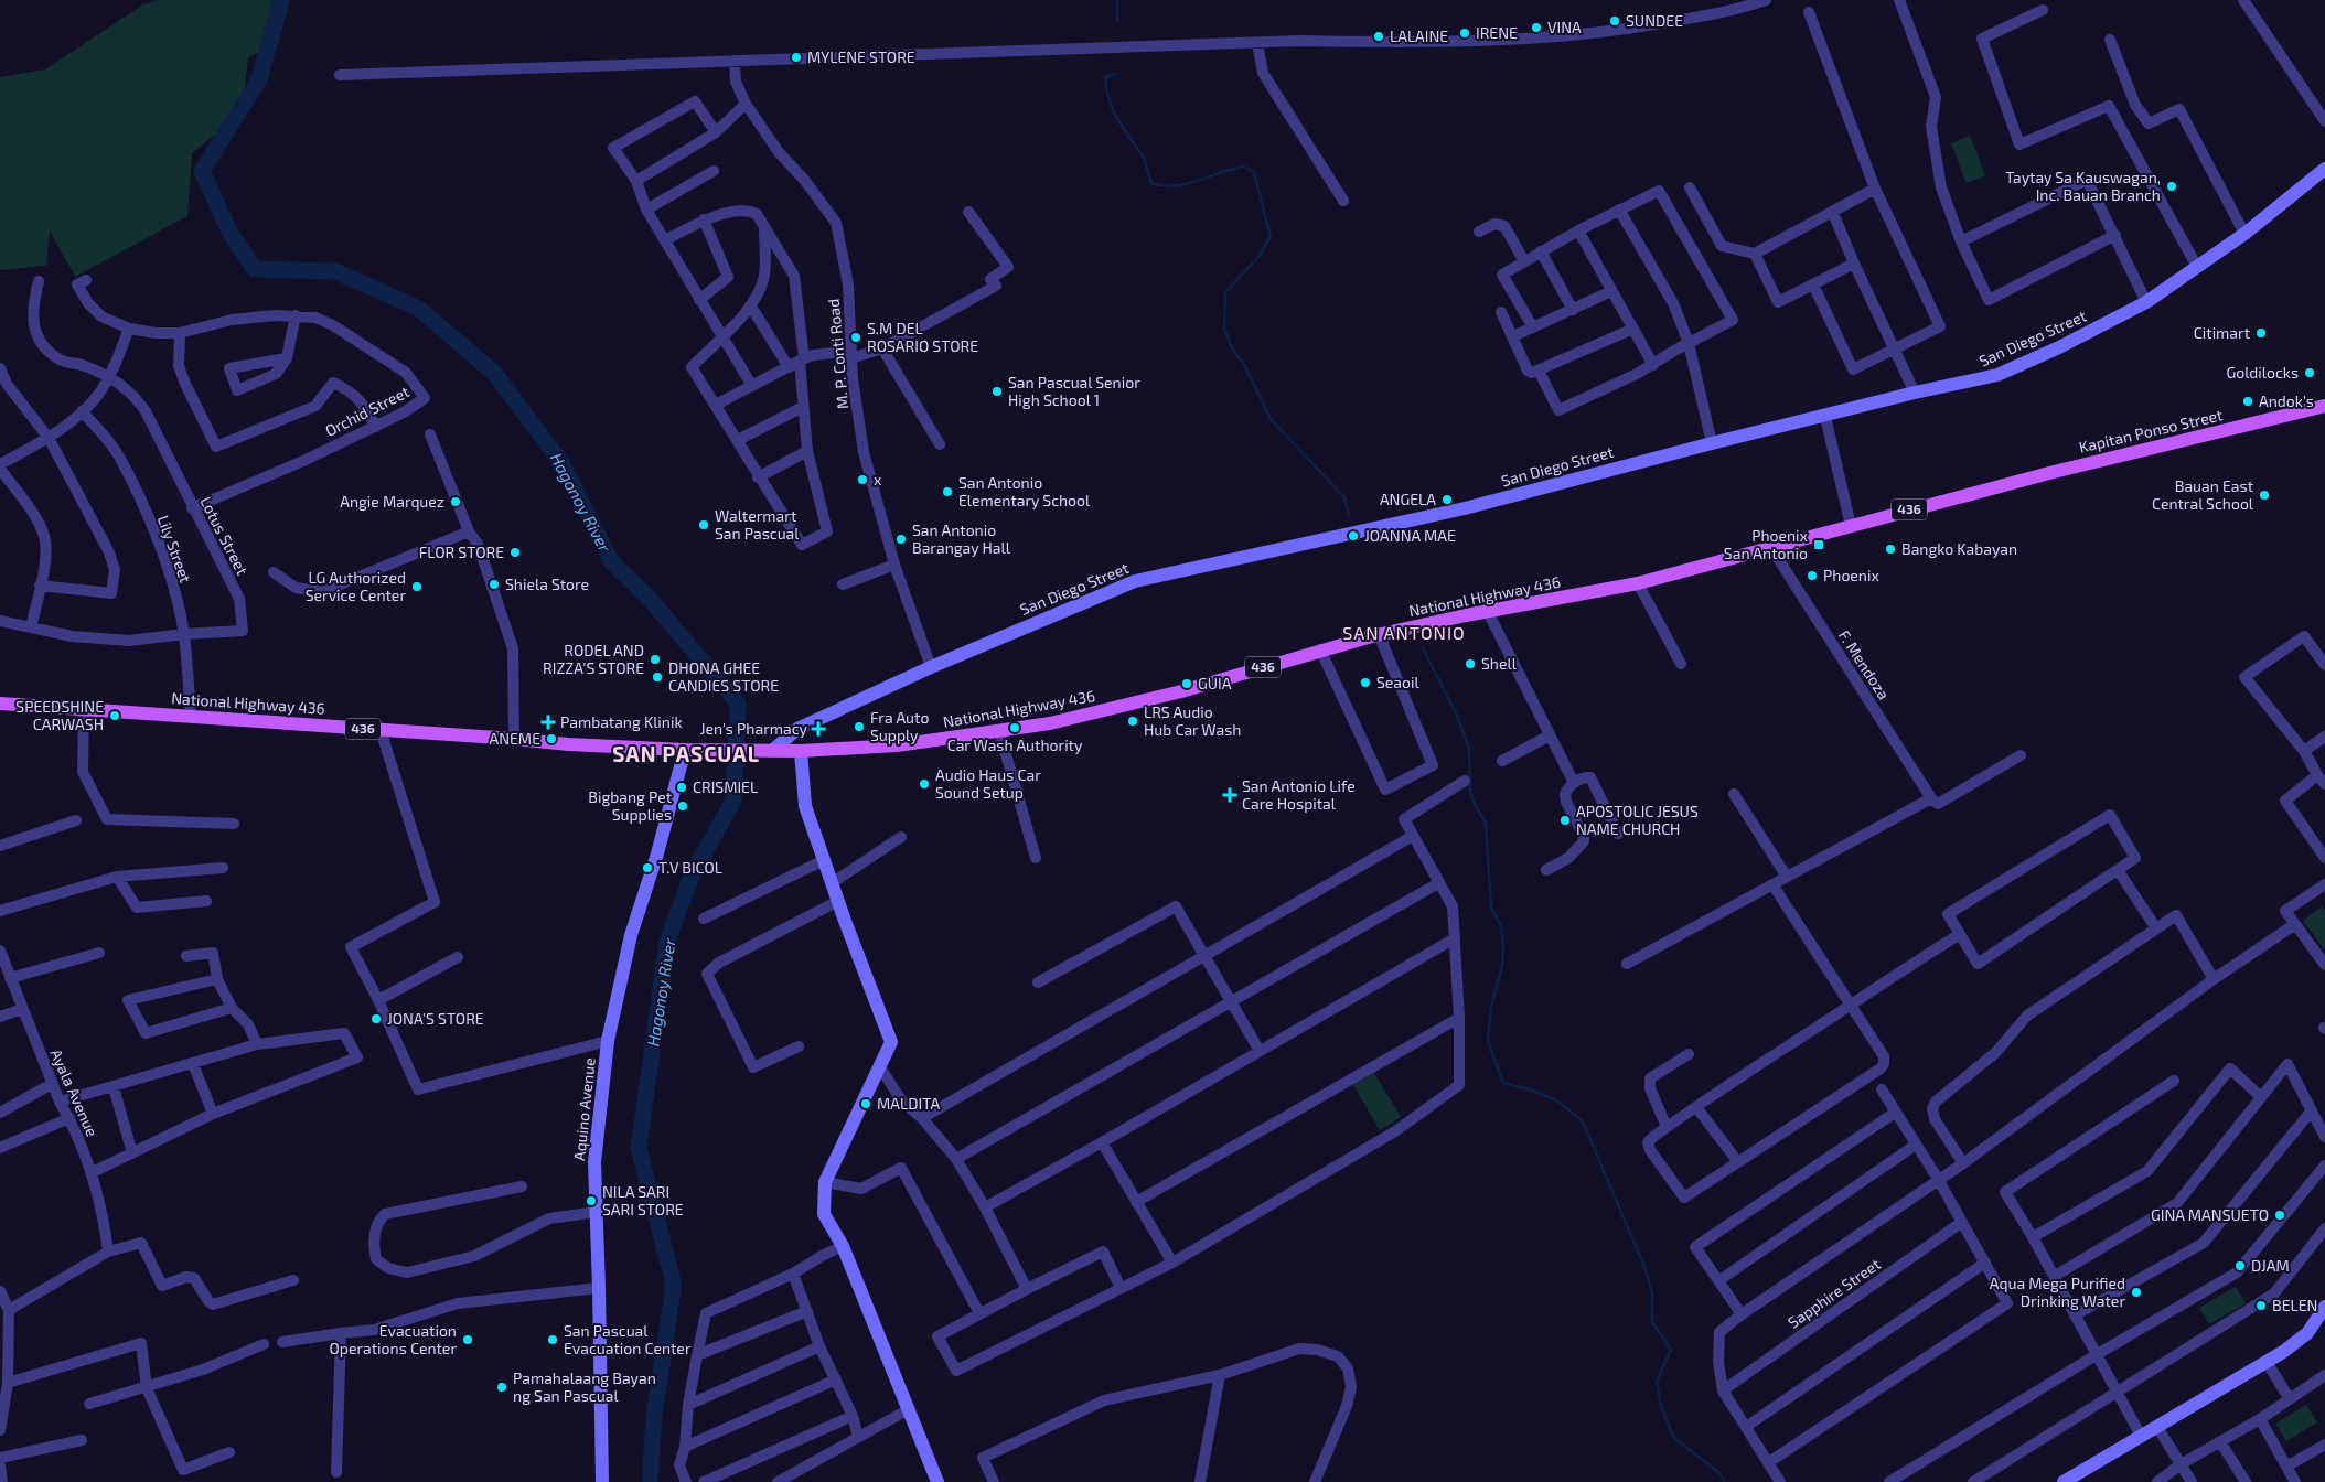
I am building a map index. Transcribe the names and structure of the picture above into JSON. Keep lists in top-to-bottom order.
{
  "streets": {
    "main road": ["Kapitan Ponso Street", "436", "National Highway 436"],
    "street": [
      "San Diego Street",
      "M. P. Conti Road",
      "Orchid Street",
      "Lotus Street",
      "Lily Street",
      "F. Mendoza",
      "Ayala Avenue",
      "Aquino Avenue",
      "Sapphire Street"
    ]
  },
  "crossings": [
    ["San Diego Street", "M. P. Conti Road"],
    ["San Diego Street", "National Highway 436"],
    ["Orchid Street", "Lotus Street"],
    ["Kapitan Ponso Street", "National Highway 436"],
    ["Lotus Street", "Lily Street"],
    ["Lily Street", "National Highway 436"],
    ["National Highway 436", "F. Mendoza"],
    ["National Highway 436", "Aquino Avenue"]
  ],
  "districts": ["SAN ANTONIO", "SAN PASCUAL"],
  "water": ["Hagonoy River"],
  "places": {
    "other": [
      "SUNDEE",
      "VINA",
      "IRENE",
      "LALAINE",
      "MYLENE STORE",
      "Taytay Sa Kauswagan, Inc. Bauan Branch",
      "Citimart",
      "S.M DEL ROSARIO STORE",
      "Goldilocks",
      "San Pascual Senior High School 1",
      "Andok's",
      "x",
      "San Antonio Elementary School",
      "Bauan East Central School",
      "ANGELA",
      "Angie Marquez",
      "Waltermart San Pascual",
      "JOANNA MAE",
      "San Antonio Barangay Hall",
      "Bangko Kabayan",
      "FLOR STORE",
      "Phoenix",
      "Shiela Store",
      "LG Authorized Service Center",
      "RODEL AND RIZZA'S STORE",
      "Shell",
      "DHONA GHEE CANDIES STORE",
      "Seaoil",
      "GUIA",
      "SPEEDSHINE CARWASH",
      "LRS Audio Hub Car Wash",
      "Fra Auto Supply",
      "Car Wash Authority",
      "ANEME",
      "Audio Haus Car Sound Setup",
      "CRISMIEL",
      "Bigbang Pet Supplies",
      "APOSTOLIC JESUS NAME CHURCH",
      "T.V BICOL",
      "JONA'S STORE",
      "MALDITA",
      "NILA SARI SARI STORE",
      "GINA MANSUETO",
      "DJAM",
      "Aqua Mega Purified Drinking Water",
      "BELEN",
      "Evacuation Operations Center",
      "San Pascual Evacuation Center",
      "Pamahalaang Bayan ng San Pascual"
    ],
    "transit": ["Phoenix San Antonio"],
    "health": ["Pambatang Klinik", "Jen's Pharmacy", "San Antonio Life Care Hospital"]
  }
}
